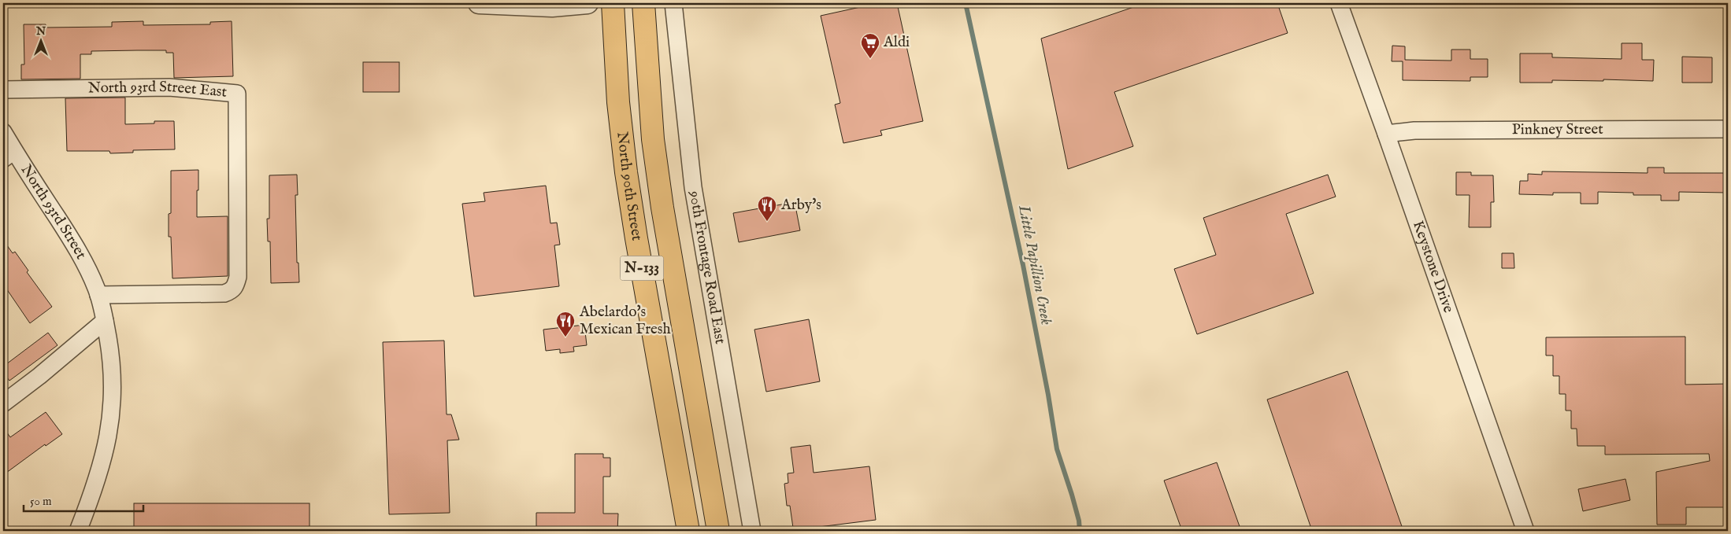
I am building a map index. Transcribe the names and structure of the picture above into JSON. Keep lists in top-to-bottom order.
{
  "streets": {
    "main road": ["North 90th Street", "N-133"],
    "street": [
      "North 93rd Street East",
      "Pinkney Street",
      "North 93rd Street",
      "Keystone Drive",
      "90th Frontage Road East"
    ]
  },
  "crossings": [
    ["North 93rd Street East", "North 93rd Street"],
    ["Pinkney Street", "Keystone Drive"]
  ],
  "water": ["Little Papillion Creek"],
  "places": {
    "supermarket": ["Aldi"],
    "restaurant": ["Arby's", "Abelardo's Mexican Fresh"]
  },
  "scale_bar": "50 m",
  "north": "top"
}
